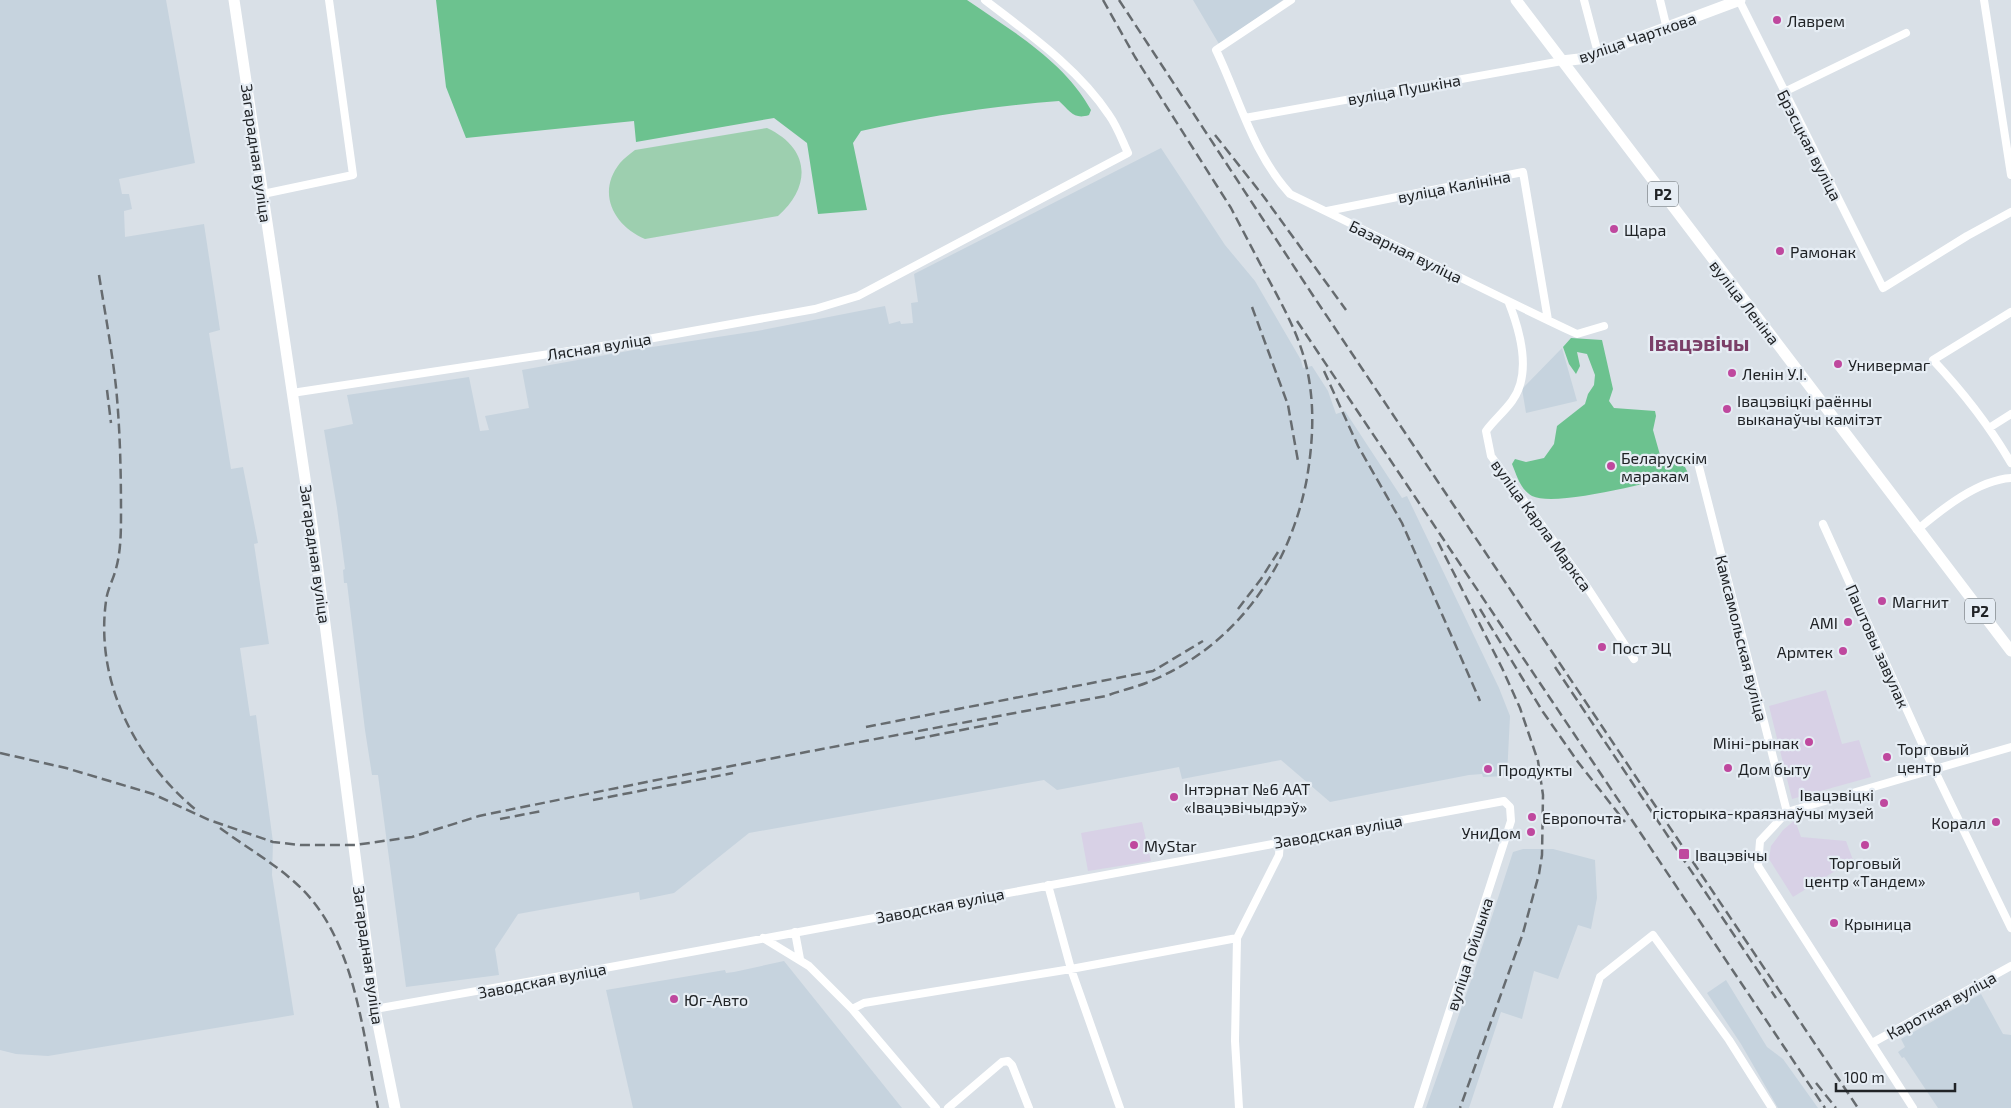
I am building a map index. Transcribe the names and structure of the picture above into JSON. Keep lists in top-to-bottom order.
{
  "streets": {
    "main road": [
      "вуліца Чарткова",
      "Загарадная вуліца",
      "Р2",
      "вуліца Леніна"
    ],
    "street": [
      "вуліца Пушкіна",
      "Брэсцкая вуліца",
      "вуліца Калініна",
      "Базарная вуліца",
      "Лясная вуліца",
      "вуліца Карла Маркса",
      "Камсамольская вуліца",
      "Паштовы завулак",
      "Заводская вуліца",
      "вуліца Гойшыка",
      "Кароткая вуліца"
    ]
  },
  "crossings": [
    ["вуліца Чарткова", "вуліца Пушкіна"],
    ["вуліца Чарткова", "Брэсцкая вуліца"],
    ["вуліца Чарткова", "вуліца Леніна"],
    ["вуліца Пушкіна", "Базарная вуліца"],
    ["вуліца Пушкіна", "вуліца Леніна"],
    ["Загарадная вуліца", "Лясная вуліца"],
    ["Загарадная вуліца", "Заводская вуліца"],
    ["вуліца Калініна", "Базарная вуліца"],
    ["Базарная вуліца", "вуліца Карла Маркса"],
    ["Заводская вуліца", "вуліца Гойшыка"]
  ],
  "districts": ["Івацэвічы"],
  "places": {
    "other": [
      "Лаврем",
      "Щара",
      "Рамонак",
      "Универмаг",
      "Ленін У.І.",
      "Івацэвіцкі раённы выканаўчы камітэт",
      "Беларускім маракам",
      "Магнит",
      "AMI",
      "Пост ЭЦ",
      "Армтек",
      "Міні-рынак",
      "Торговый центр",
      "Дом быту",
      "Продукты",
      "Інтэрнат №6 ААТ «Івацэвічыдрэў»",
      "Івацэвіцкі гісторыка-краязнаўчы музей",
      "Европочта",
      "Коралл",
      "УниДом",
      "MyStar",
      "Торговый центр «Тандем»",
      "Крыница",
      "Юг-Авто"
    ],
    "transit": ["Івацэвічы"]
  },
  "scale_bar": "100 m"
}
